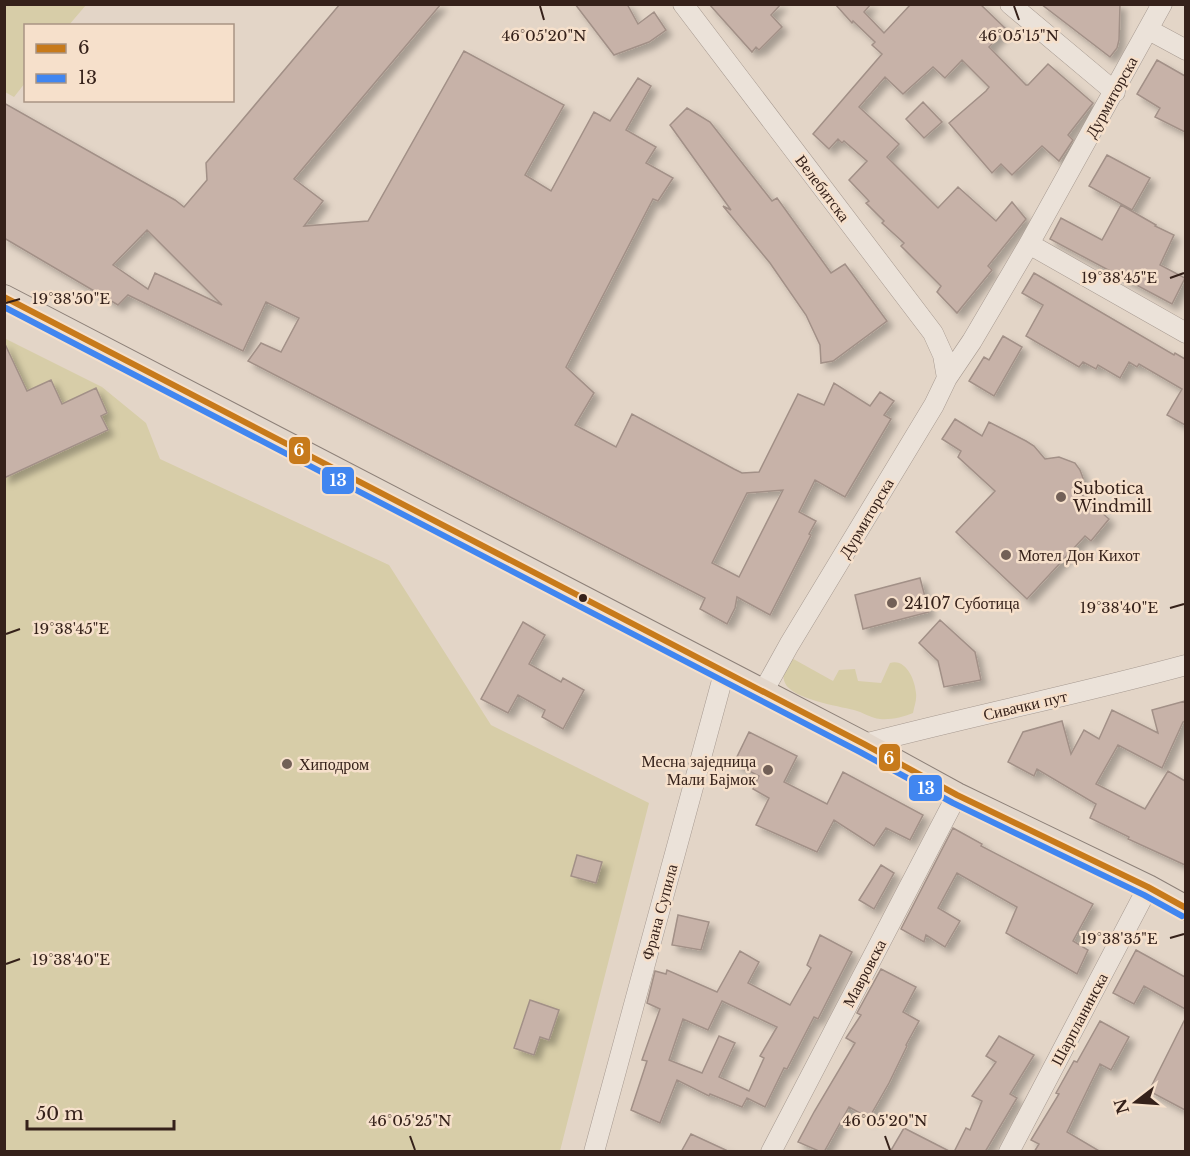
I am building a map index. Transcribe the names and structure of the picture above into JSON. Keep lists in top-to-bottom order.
{
  "streets": {
    "street": [
      "Дурмиторска",
      "Велебитска",
      "Сивачки пут",
      "Франа Супила",
      "Мавровска",
      "Шарпланинска"
    ]
  },
  "crossings": [
    ["Дурмиторска", "Велебитска"]
  ],
  "places": [
    "Subotica Windmill",
    "Мотел Дон Кихот",
    "24107 Суботица",
    "Хиподром",
    "Месна заједница Мали Бајмок"
  ],
  "lines": ["transit line 6", "transit line 13"],
  "legend": ["6", "13"],
  "scale_bar": "50 m",
  "north": "left",
  "coordinates": [
    "46°05'20\"N",
    "46°05'15\"N",
    "19°38'45\"E",
    "19°38'50\"E",
    "19°38'40\"E",
    "19°38'35\"E",
    "46°05'25\"N"
  ]
}
